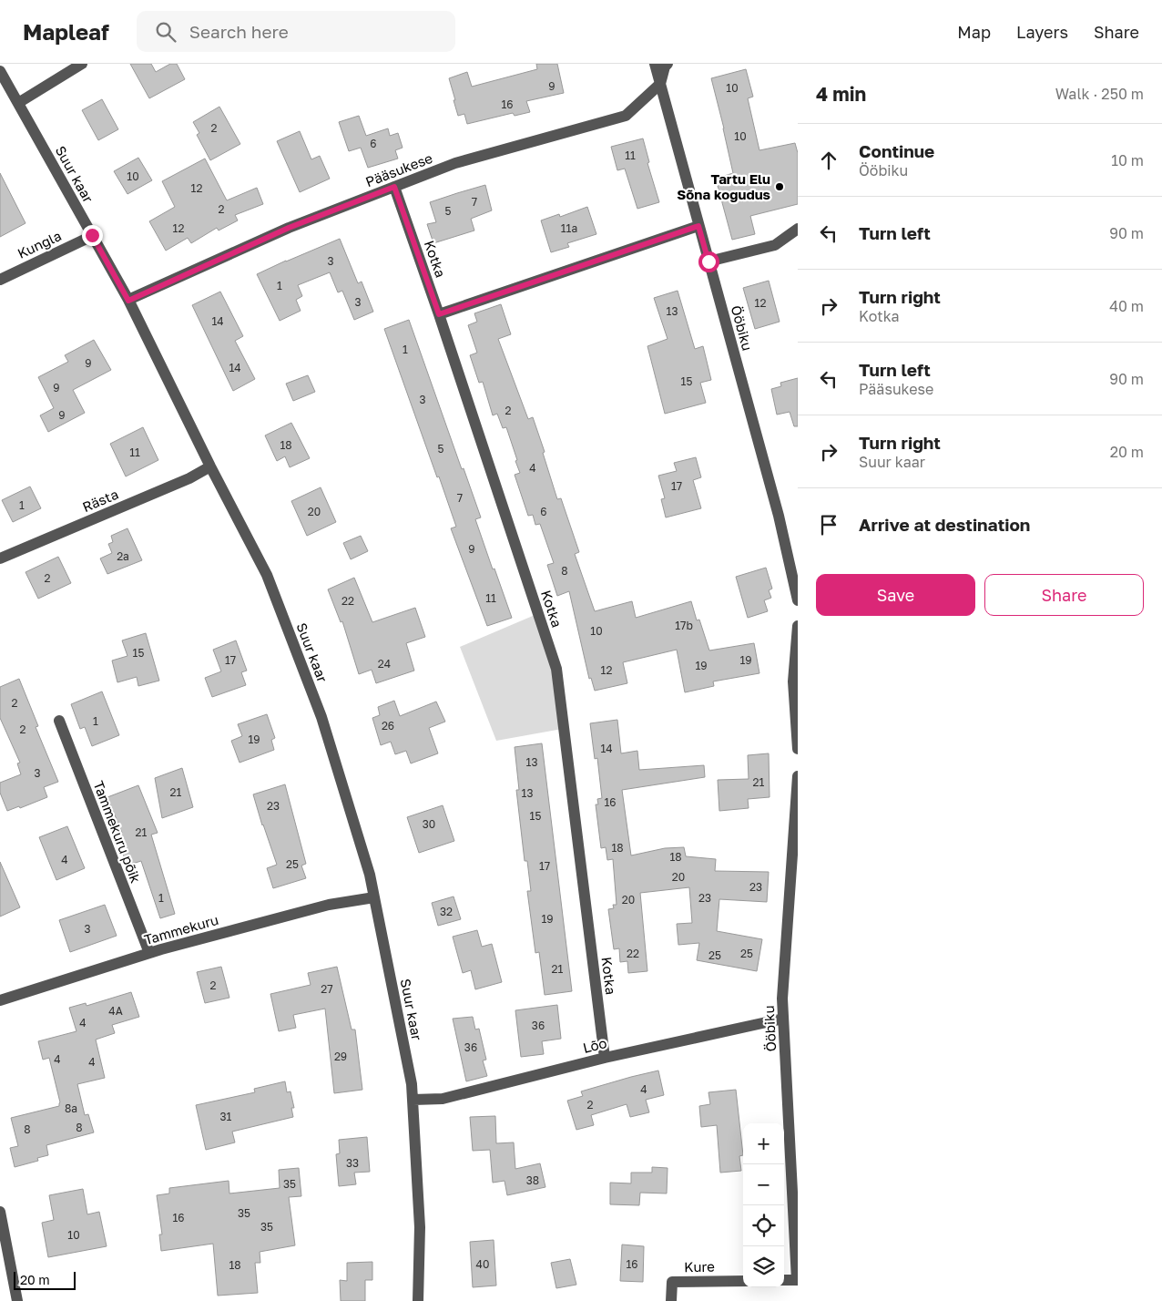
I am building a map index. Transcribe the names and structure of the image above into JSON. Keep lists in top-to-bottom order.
{
  "streets": {
    "street": [
      "Pääsukese",
      "Suur kaar",
      "Kungla",
      "Kotka",
      "Ööbiku",
      "Rästa",
      "Tammekuru põik",
      "Tammekuru",
      "Lõo",
      "Kure"
    ]
  },
  "crossings": [
    ["Pääsukese", "Suur kaar"],
    ["Pääsukese", "Kotka"],
    ["Pääsukese", "Ööbiku"],
    ["Suur kaar", "Kungla"],
    ["Suur kaar", "Rästa"],
    ["Suur kaar", "Tammekuru"],
    ["Suur kaar", "Lõo"],
    ["Kotka", "Lõo"],
    ["Ööbiku", "Lõo"],
    ["Tammekuru põik", "Tammekuru"]
  ],
  "places": ["Tartu Elu Sõna kogudus"],
  "house_numbers": [
    "9",
    "10",
    "16",
    "2",
    "10",
    "6",
    "11",
    "10",
    "12",
    "7",
    "2",
    "5",
    "12",
    "11a",
    "3",
    "1",
    "3",
    "12",
    "13",
    "14",
    "1",
    "9",
    "14",
    "15",
    "9",
    "3",
    "2",
    "9",
    "18",
    "5",
    "11",
    "4",
    "17",
    "7",
    "1",
    "20",
    "6",
    "9",
    "2a",
    "8",
    "2",
    "11",
    "22",
    "17b",
    "10",
    "15",
    "17",
    "19",
    "24",
    "19",
    "12",
    "2",
    "1",
    "26",
    "2",
    "19",
    "14",
    "13",
    "3",
    "21",
    "21",
    "13",
    "16",
    "23",
    "15",
    "30",
    "21",
    "18",
    "18",
    "4",
    "25",
    "17",
    "20",
    "23",
    "1",
    "23",
    "20",
    "32",
    "19",
    "3",
    "22",
    "25",
    "25",
    "21",
    "2",
    "27",
    "4A",
    "4",
    "36",
    "36",
    "29",
    "4",
    "4",
    "4",
    "2",
    "8a",
    "31",
    "8",
    "8",
    "33",
    "38",
    "35",
    "35",
    "16",
    "35",
    "10",
    "40",
    "16",
    "18"
  ],
  "scale_bar": "20 m",
  "page": {
    "header": "Mapleaf",
    "search": "Search here",
    "nav": ["Map", "Layers", "Share"],
    "heading": ["4 min", "Walk · 250 m"],
    "list": [
      ["Continue", "Ööbiku", "10 m"],
      ["Turn left", "90 m"],
      ["Turn right", "Kotka", "40 m"],
      ["Turn left", "Pääsukese", "90 m"],
      ["Turn right", "Suur kaar", "20 m"],
      "Arrive at destination"
    ],
    "buttons": ["Save", "Share"],
    "map_buttons": ["+", "−"],
    "scale": "20 m"
  }
}
